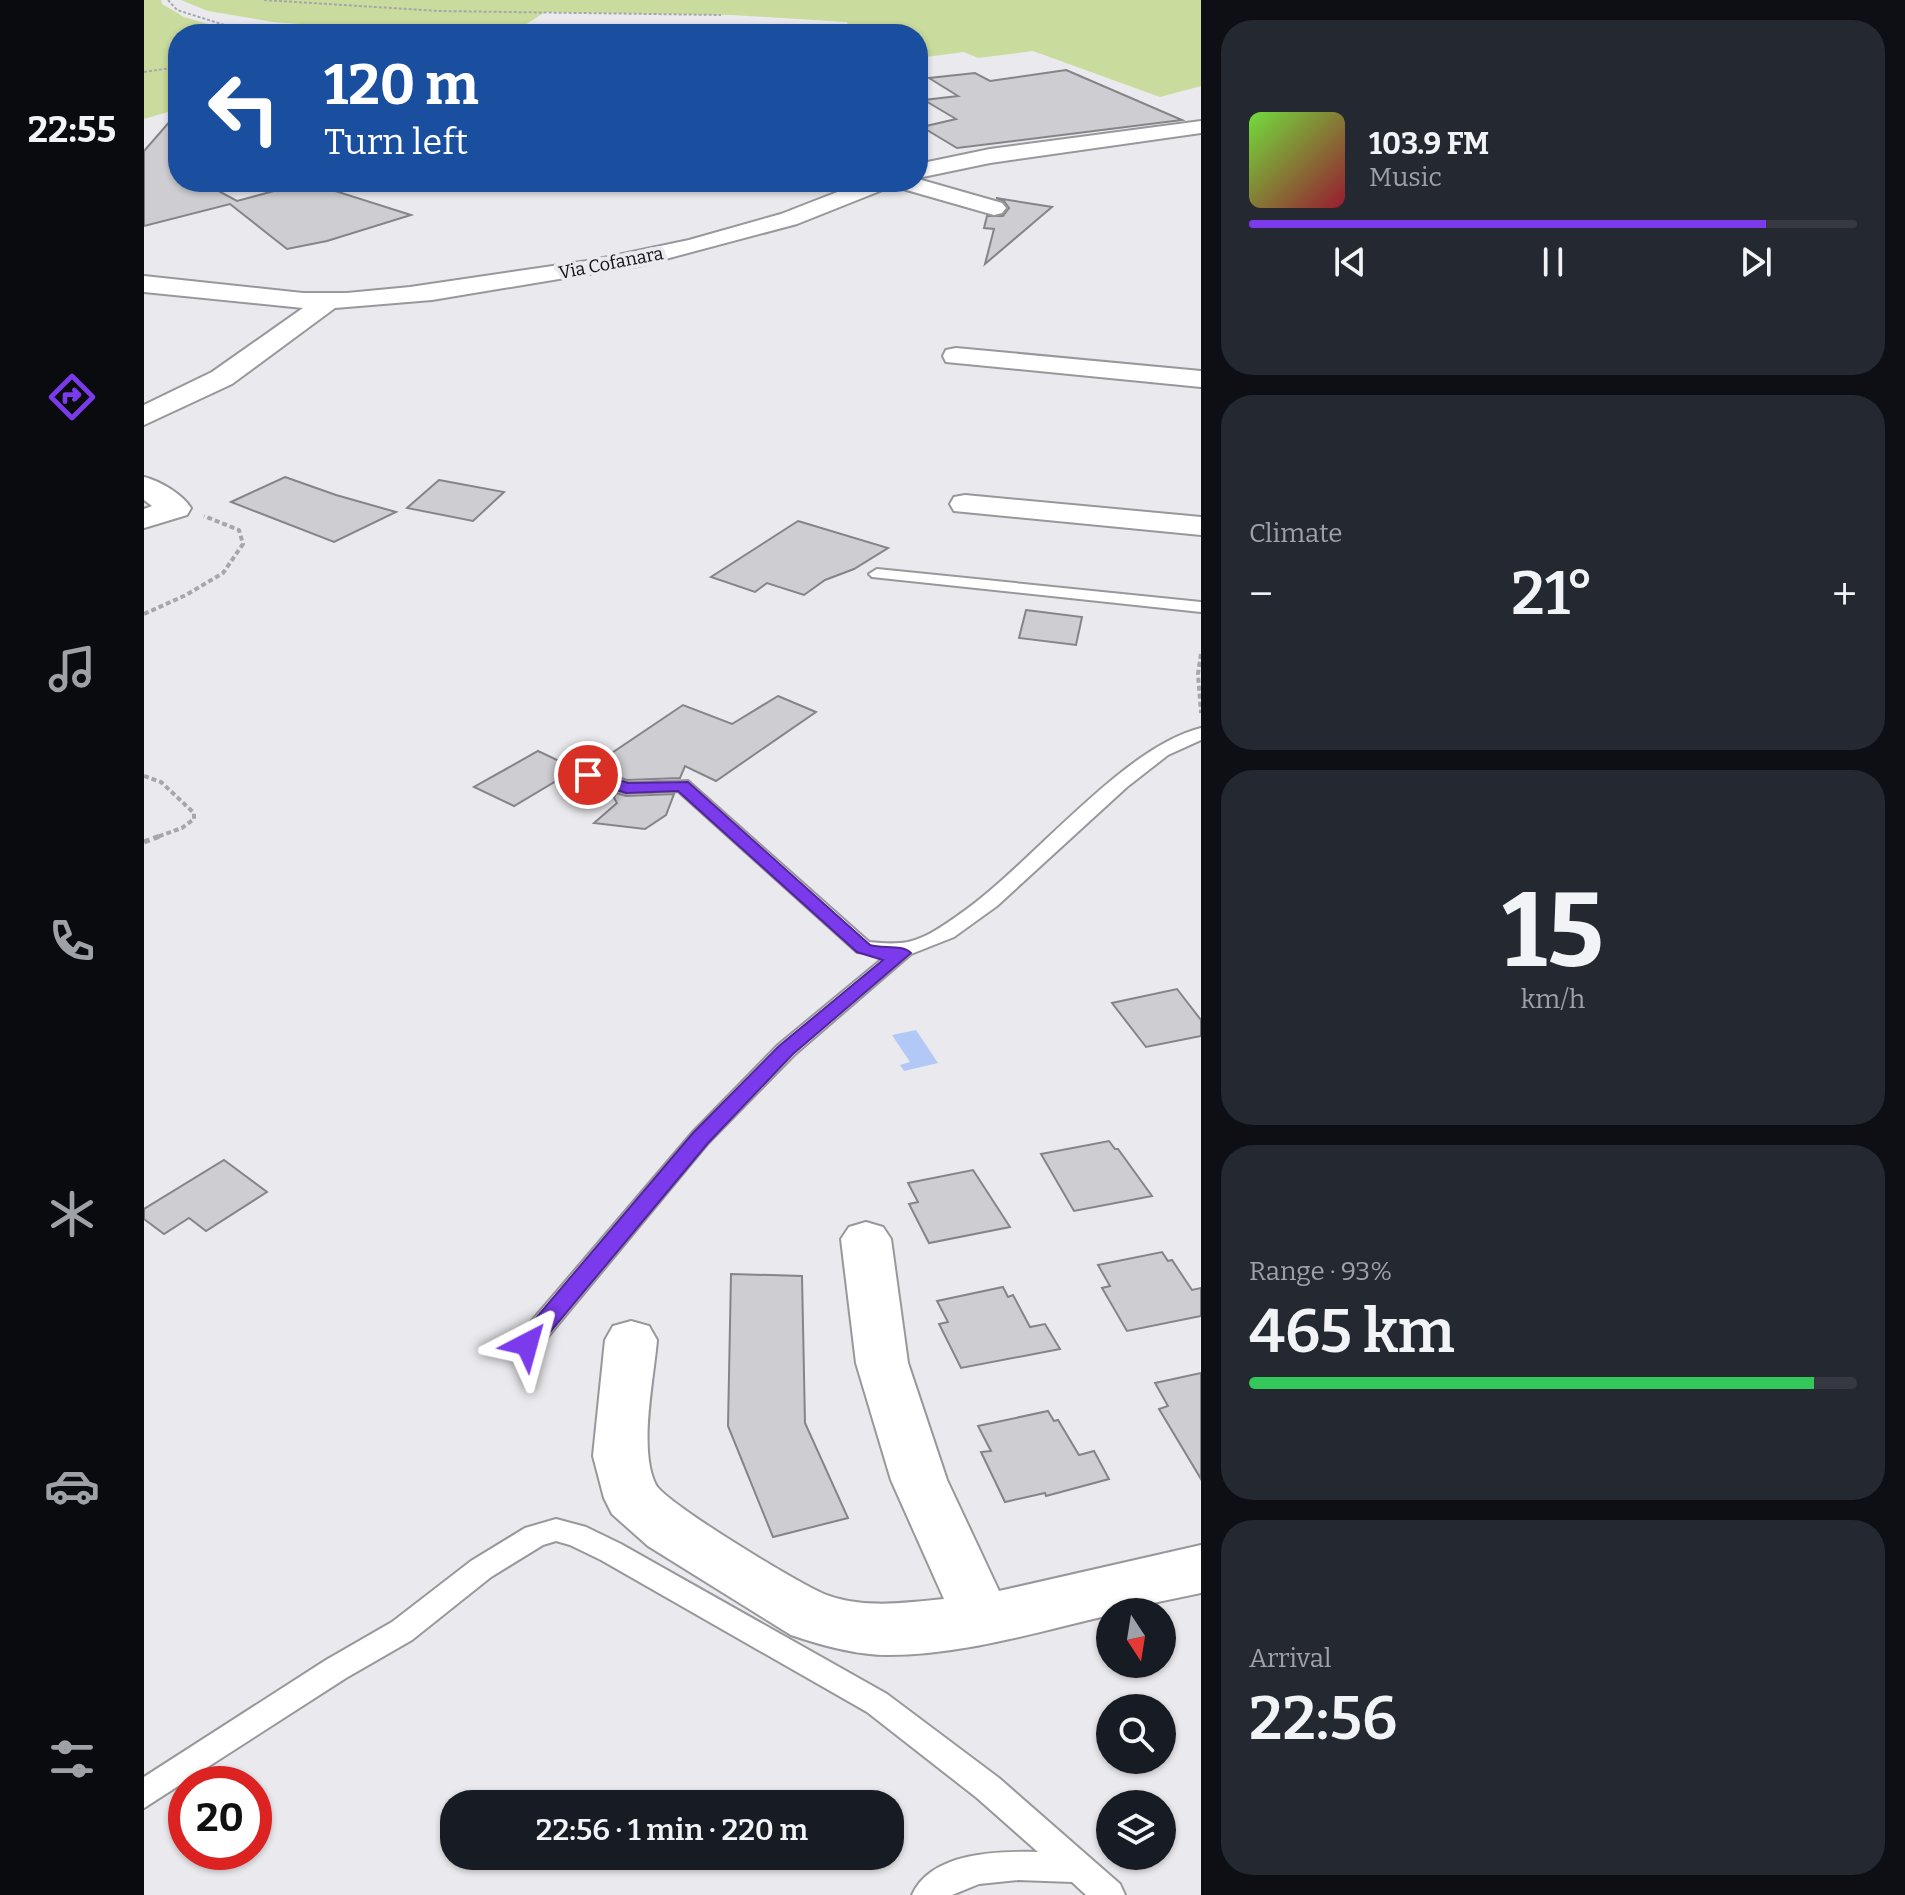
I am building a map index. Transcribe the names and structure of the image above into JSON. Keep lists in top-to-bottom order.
{
  "streets": {
    "street": ["Via Cofanara"]
  },
  "north": "bottom",
  "page": {
    "tabs": "22:55",
    "turn": ["120 m", "Turn left"],
    "song": ["103.9 FM", "Music"],
    "tile": [
      "Climate",
      ["15", "km/h"],
      ["Range · 93%", "465 km"],
      ["Arrival", "22:56"]
    ],
    "heat": ["−", "21°", "+"],
    "limit": "20",
    "trip": "22:56 · 1 min · 220 m"
  }
}
